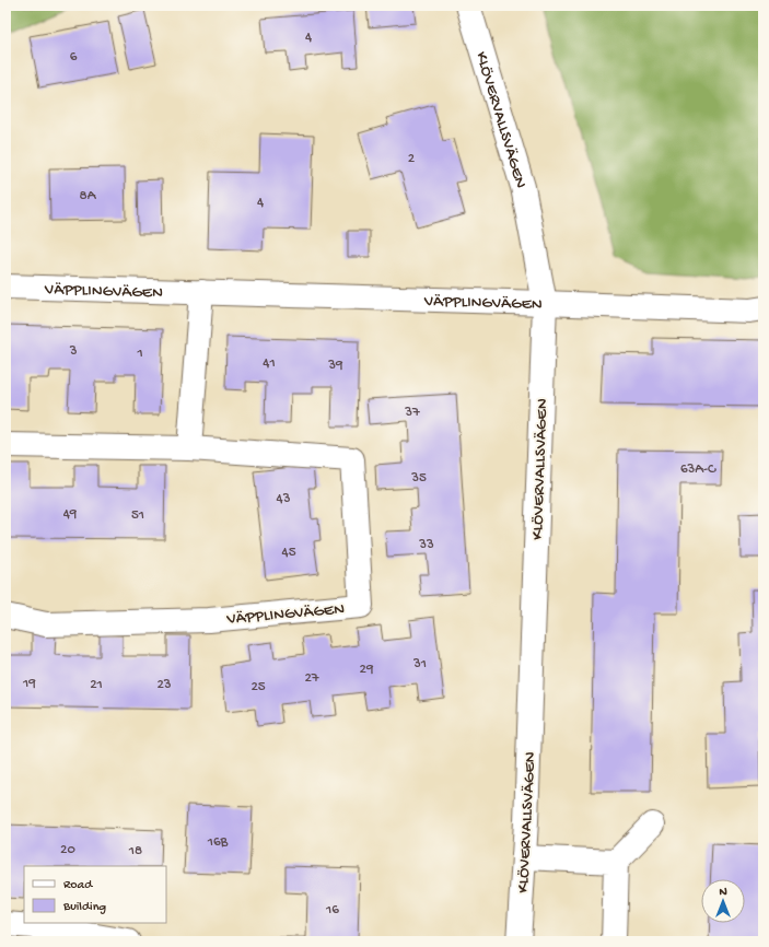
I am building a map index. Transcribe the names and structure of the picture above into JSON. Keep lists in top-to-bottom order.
{
  "streets": {
    "street": ["KLÖVERVALLSVÄGEN", "VÄPPLINGVÄGEN"]
  },
  "crossings": [
    ["KLÖVERVALLSVÄGEN", "VÄPPLINGVÄGEN"]
  ],
  "house_numbers": [
    "4",
    "6",
    "2",
    "8A",
    "4",
    "3",
    "1",
    "41",
    "39",
    "37",
    "63A-C",
    "35",
    "43",
    "49",
    "51",
    "33",
    "45",
    "31",
    "29",
    "27",
    "19",
    "21",
    "23",
    "25",
    "16B",
    "20",
    "18",
    "16"
  ],
  "legend": ["Road", "Building"],
  "north": "top"
}
